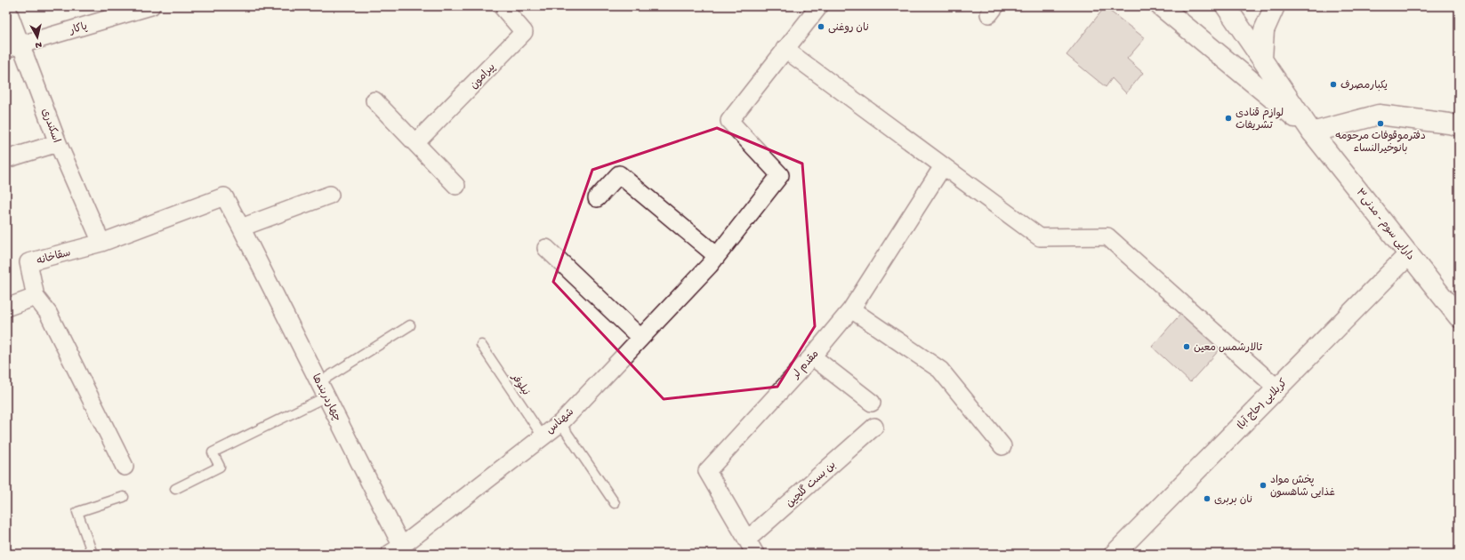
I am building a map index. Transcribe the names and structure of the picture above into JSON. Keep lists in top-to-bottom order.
{
  "streets": {
    "main road": ["دارایی سوم - مدنی۳", "کربلایی (حاج آبا)"],
    "street": [
      "پاکار",
      "پیرامون",
      "اسکندری",
      "سقاخانه",
      "مقدم لر",
      "چهاردربندها",
      "شهناس",
      "بن بست گلچین"
    ],
    "lane": ["نیلوفر"]
  },
  "crossings": [
    ["پاکار", "اسکندری"],
    ["اسکندری", "سقاخانه"],
    ["اسکندری", "چهاردربندها"],
    ["دارایی سوم - مدنی۳", "کربلایی (حاج آبا)"],
    ["سقاخانه", "چهاردربندها"],
    ["مقدم لر", "بن بست گلچین"],
    ["نیلوفر", "شهناس"],
    ["چهاردربندها", "شهناس"]
  ],
  "places": [
    "نان روغنی",
    "یکبارمصرف",
    "لوازم قنادی تشریفات",
    "دفترموقوفات مرحومه بانوخیرالنساء",
    "تالارشمس معین",
    "پخش مواد غذایی شاهسون",
    "نان بربری"
  ],
  "north": "bottom"
}
